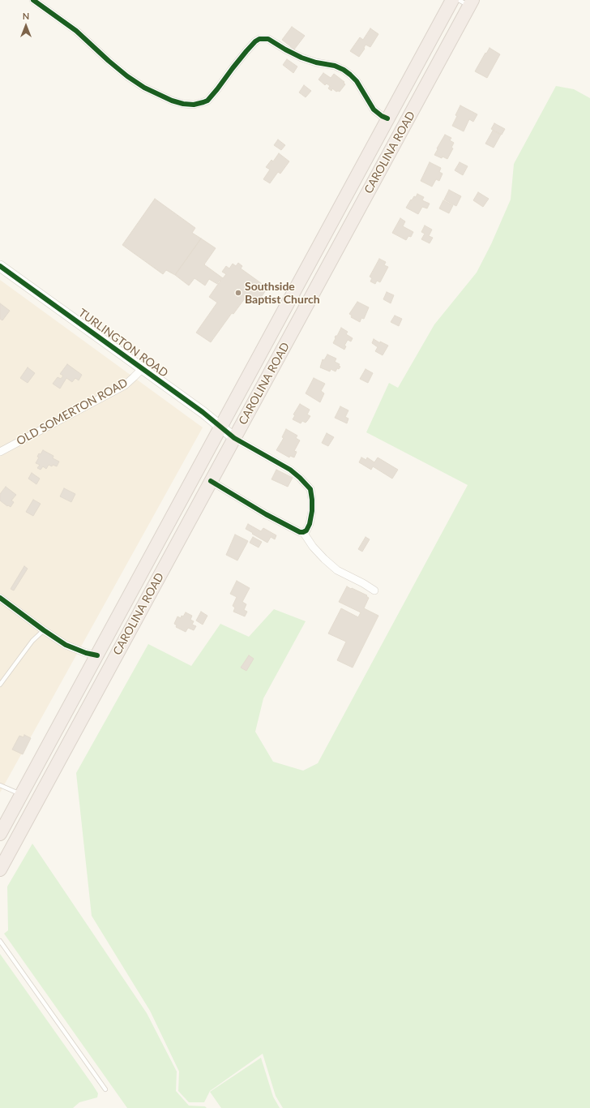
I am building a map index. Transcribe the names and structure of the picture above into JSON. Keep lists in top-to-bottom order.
{
  "streets": {
    "highway": ["CAROLINA ROAD"],
    "street": ["TURLINGTON ROAD", "OLD SOMERTON ROAD"]
  },
  "crossings": [
    ["CAROLINA ROAD", "TURLINGTON ROAD"],
    ["TURLINGTON ROAD", "OLD SOMERTON ROAD"]
  ],
  "places": ["Southside Baptist Church"],
  "north": "top"
}
